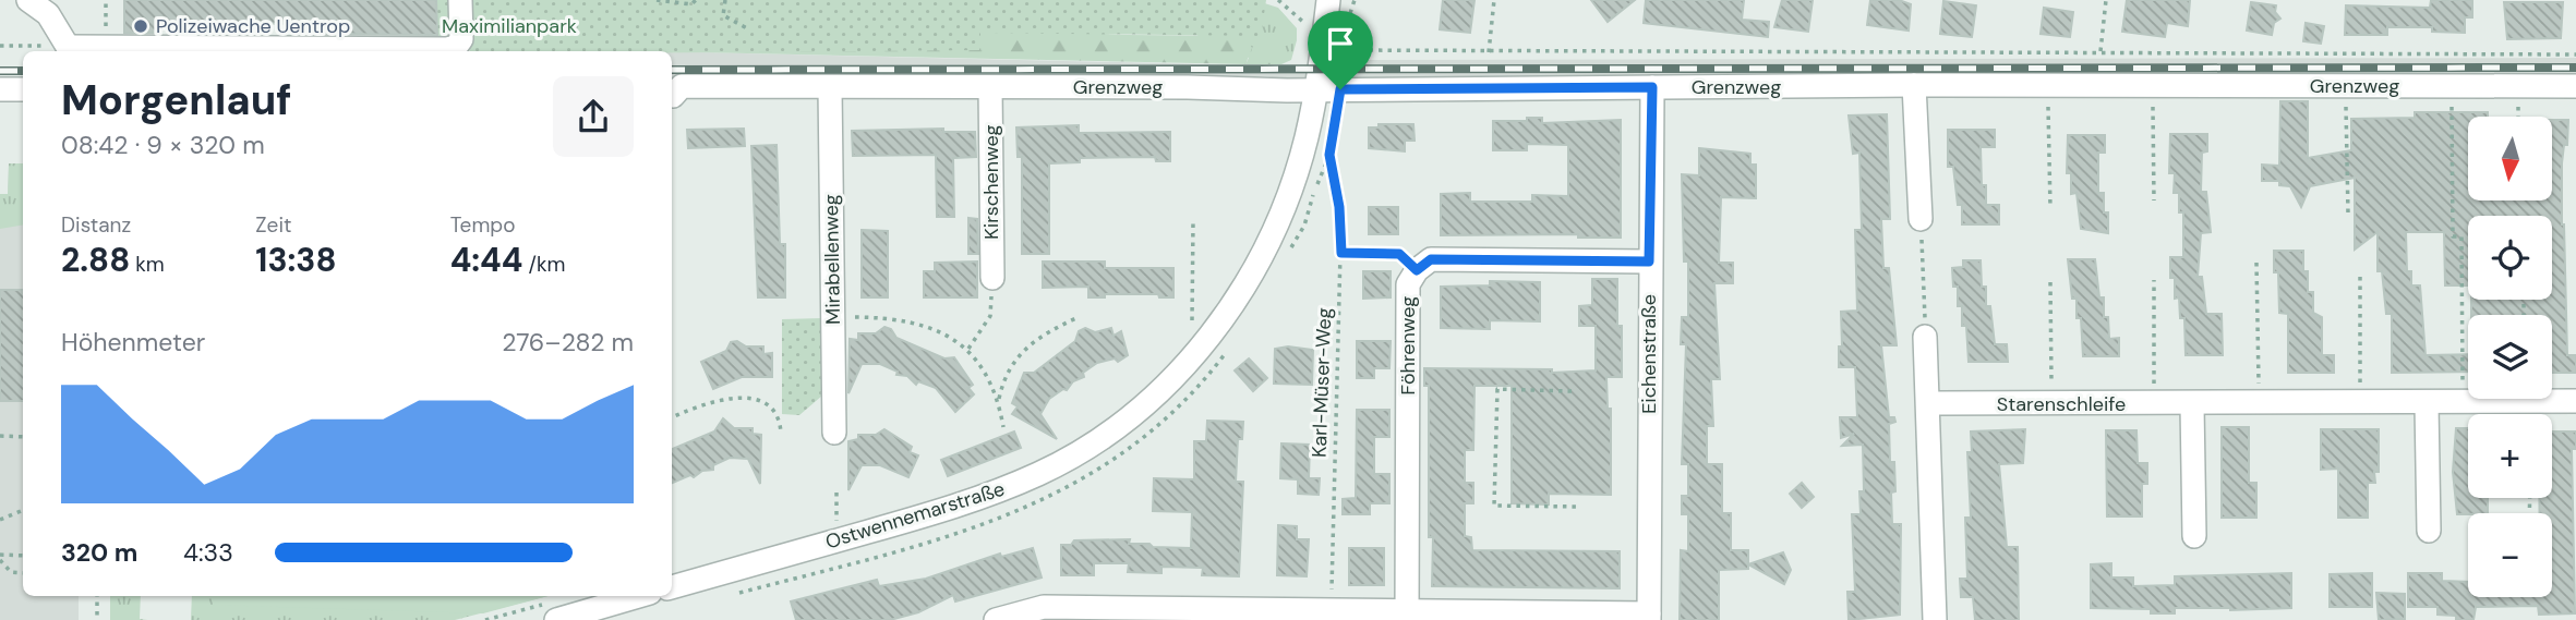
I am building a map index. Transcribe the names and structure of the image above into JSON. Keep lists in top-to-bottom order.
{
  "streets": {
    "street": [
      "Grenzweg",
      "Kirschenweg",
      "Mirabellenweg",
      "Föhrenweg",
      "Eichenstraße",
      "Starenschleife",
      "Ostwennemarstraße"
    ],
    "path": ["Karl-Müser-Weg"]
  },
  "crossings": [
    ["Grenzweg", "Kirschenweg"],
    ["Grenzweg", "Mirabellenweg"],
    ["Grenzweg", "Eichenstraße"],
    ["Grenzweg", "Ostwennemarstraße"],
    ["Föhrenweg", "Eichenstraße"]
  ],
  "parks": ["Maximilianpark"],
  "places": ["Polizeiwache Uentrop"],
  "north": "bottom",
  "page": {
    "heading": ["Morgenlauf", "08:42 · 9 × 320 m"],
    "map_buttons": ["+", "−"],
    "stats": [
      ["Distanz", "2.88 km"],
      ["Zeit", "13:38"],
      ["Tempo", "4:44 /km"]
    ],
    "chart": ["Höhenmeter", "276–282 m"],
    "list": [
      {
        "name": "320 m",
        "note": "4:33"
      }
    ]
  }
}
